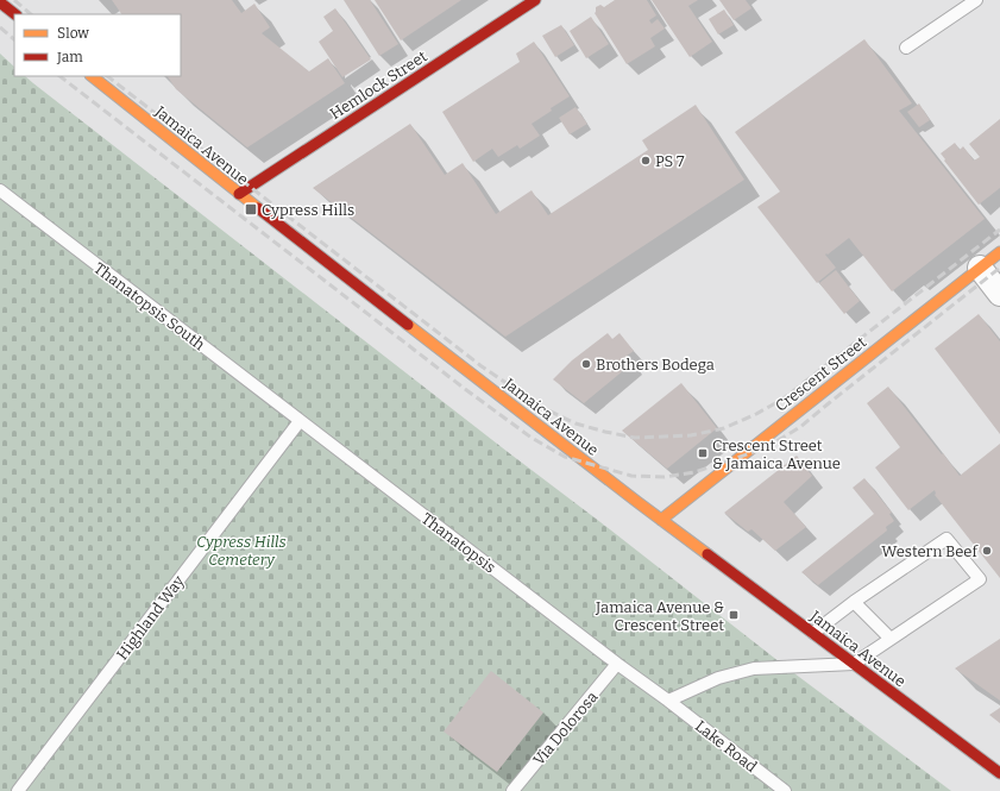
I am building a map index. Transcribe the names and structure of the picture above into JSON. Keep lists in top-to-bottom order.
{
  "streets": {
    "main road": ["Hemlock Street", "Jamaica Avenue", "Crescent Street"],
    "lane": [
      "Thanatopsis South",
      "Thanatopsis",
      "Highland Way",
      "Via Dolorosa",
      "Lake Road"
    ]
  },
  "crossings": [
    ["Hemlock Street", "Jamaica Avenue"],
    ["Jamaica Avenue", "Crescent Street"],
    ["Thanatopsis South", "Thanatopsis"],
    ["Thanatopsis South", "Highland Way"],
    ["Thanatopsis", "Highland Way"],
    ["Thanatopsis", "Via Dolorosa"],
    ["Thanatopsis", "Lake Road"]
  ],
  "parks": ["Cypress Hills Cemetery"],
  "places": {
    "other": ["PS 7", "Brothers Bodega", "Western Beef"],
    "transit": ["Cypress Hills", "Crescent Street & Jamaica Avenue", "Jamaica Avenue & Crescent Street"]
  },
  "legend": ["Slow", "Jam"]
}
